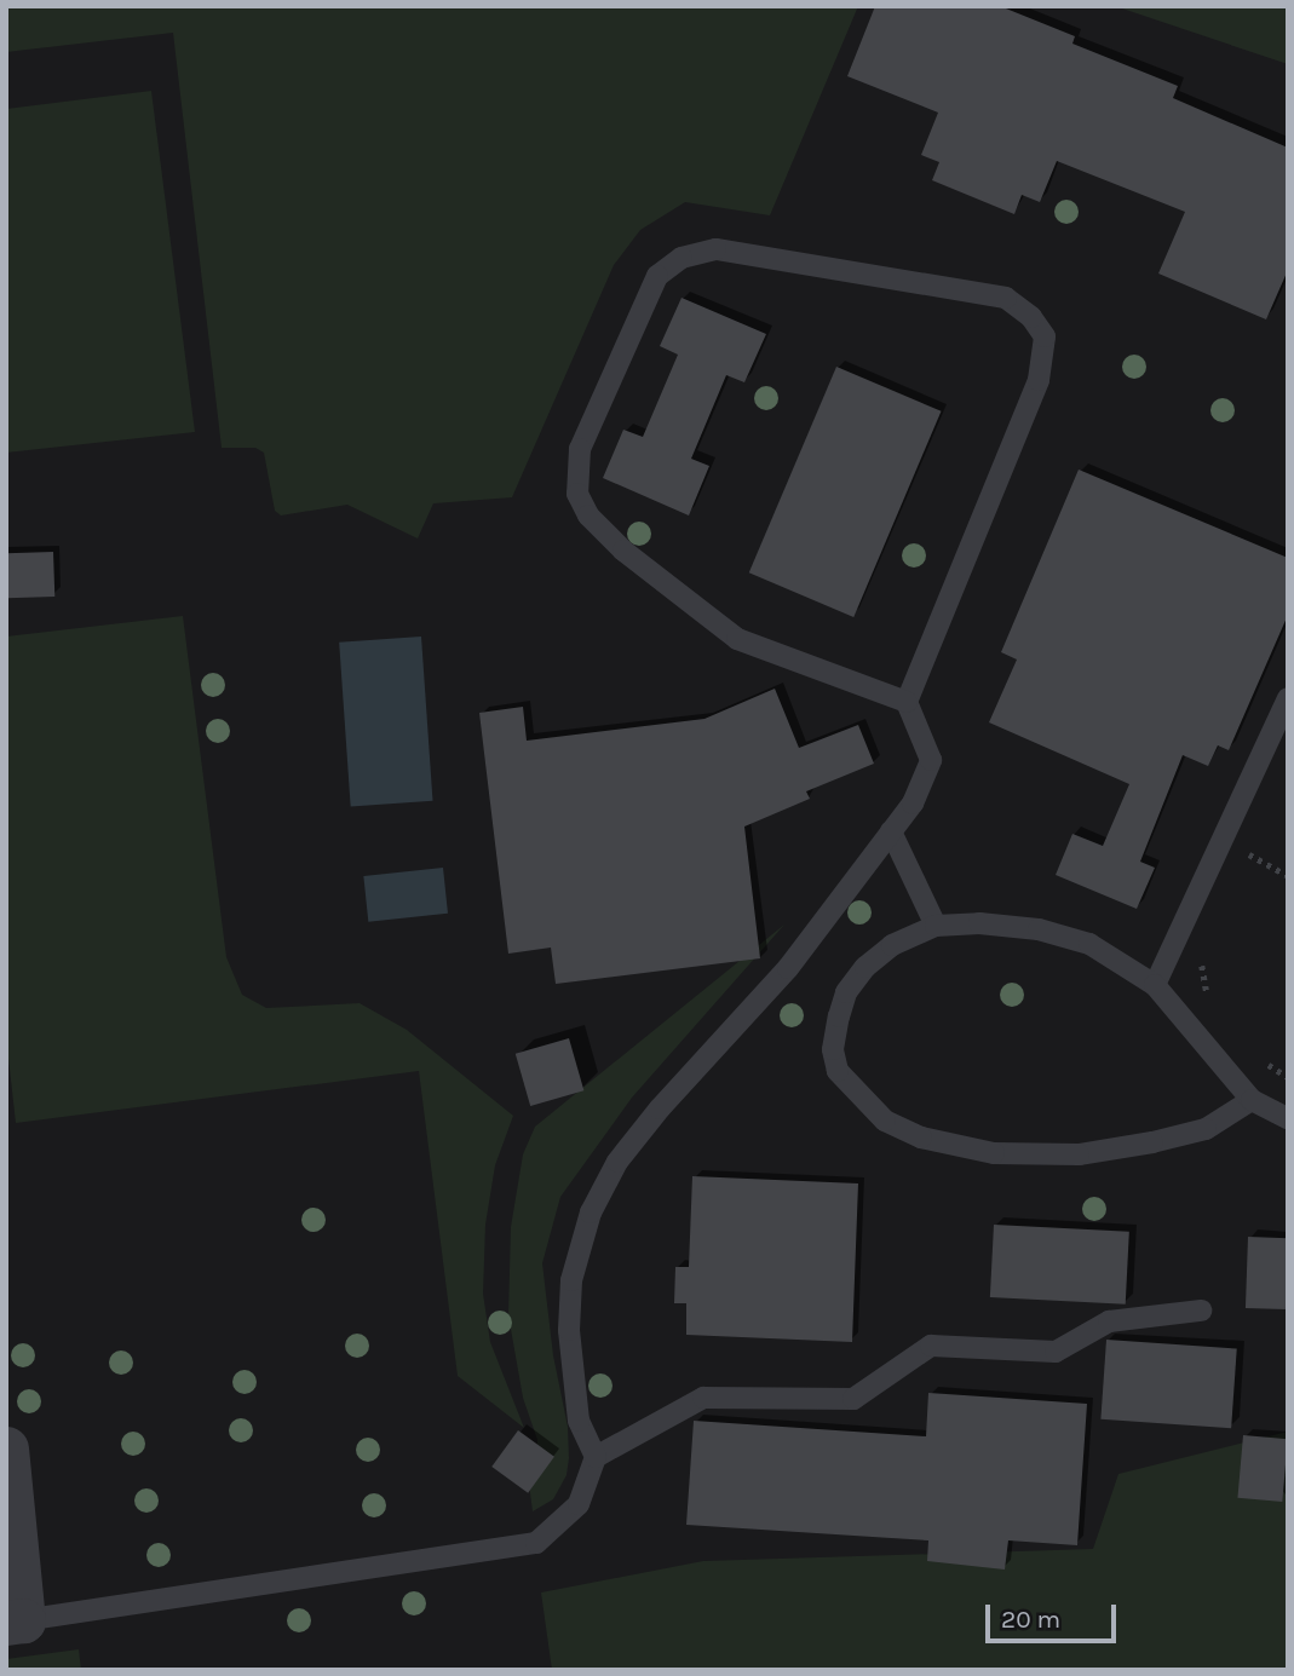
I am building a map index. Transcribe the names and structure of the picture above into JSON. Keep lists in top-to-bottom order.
{
  "scale_bar": "20 m"
}
